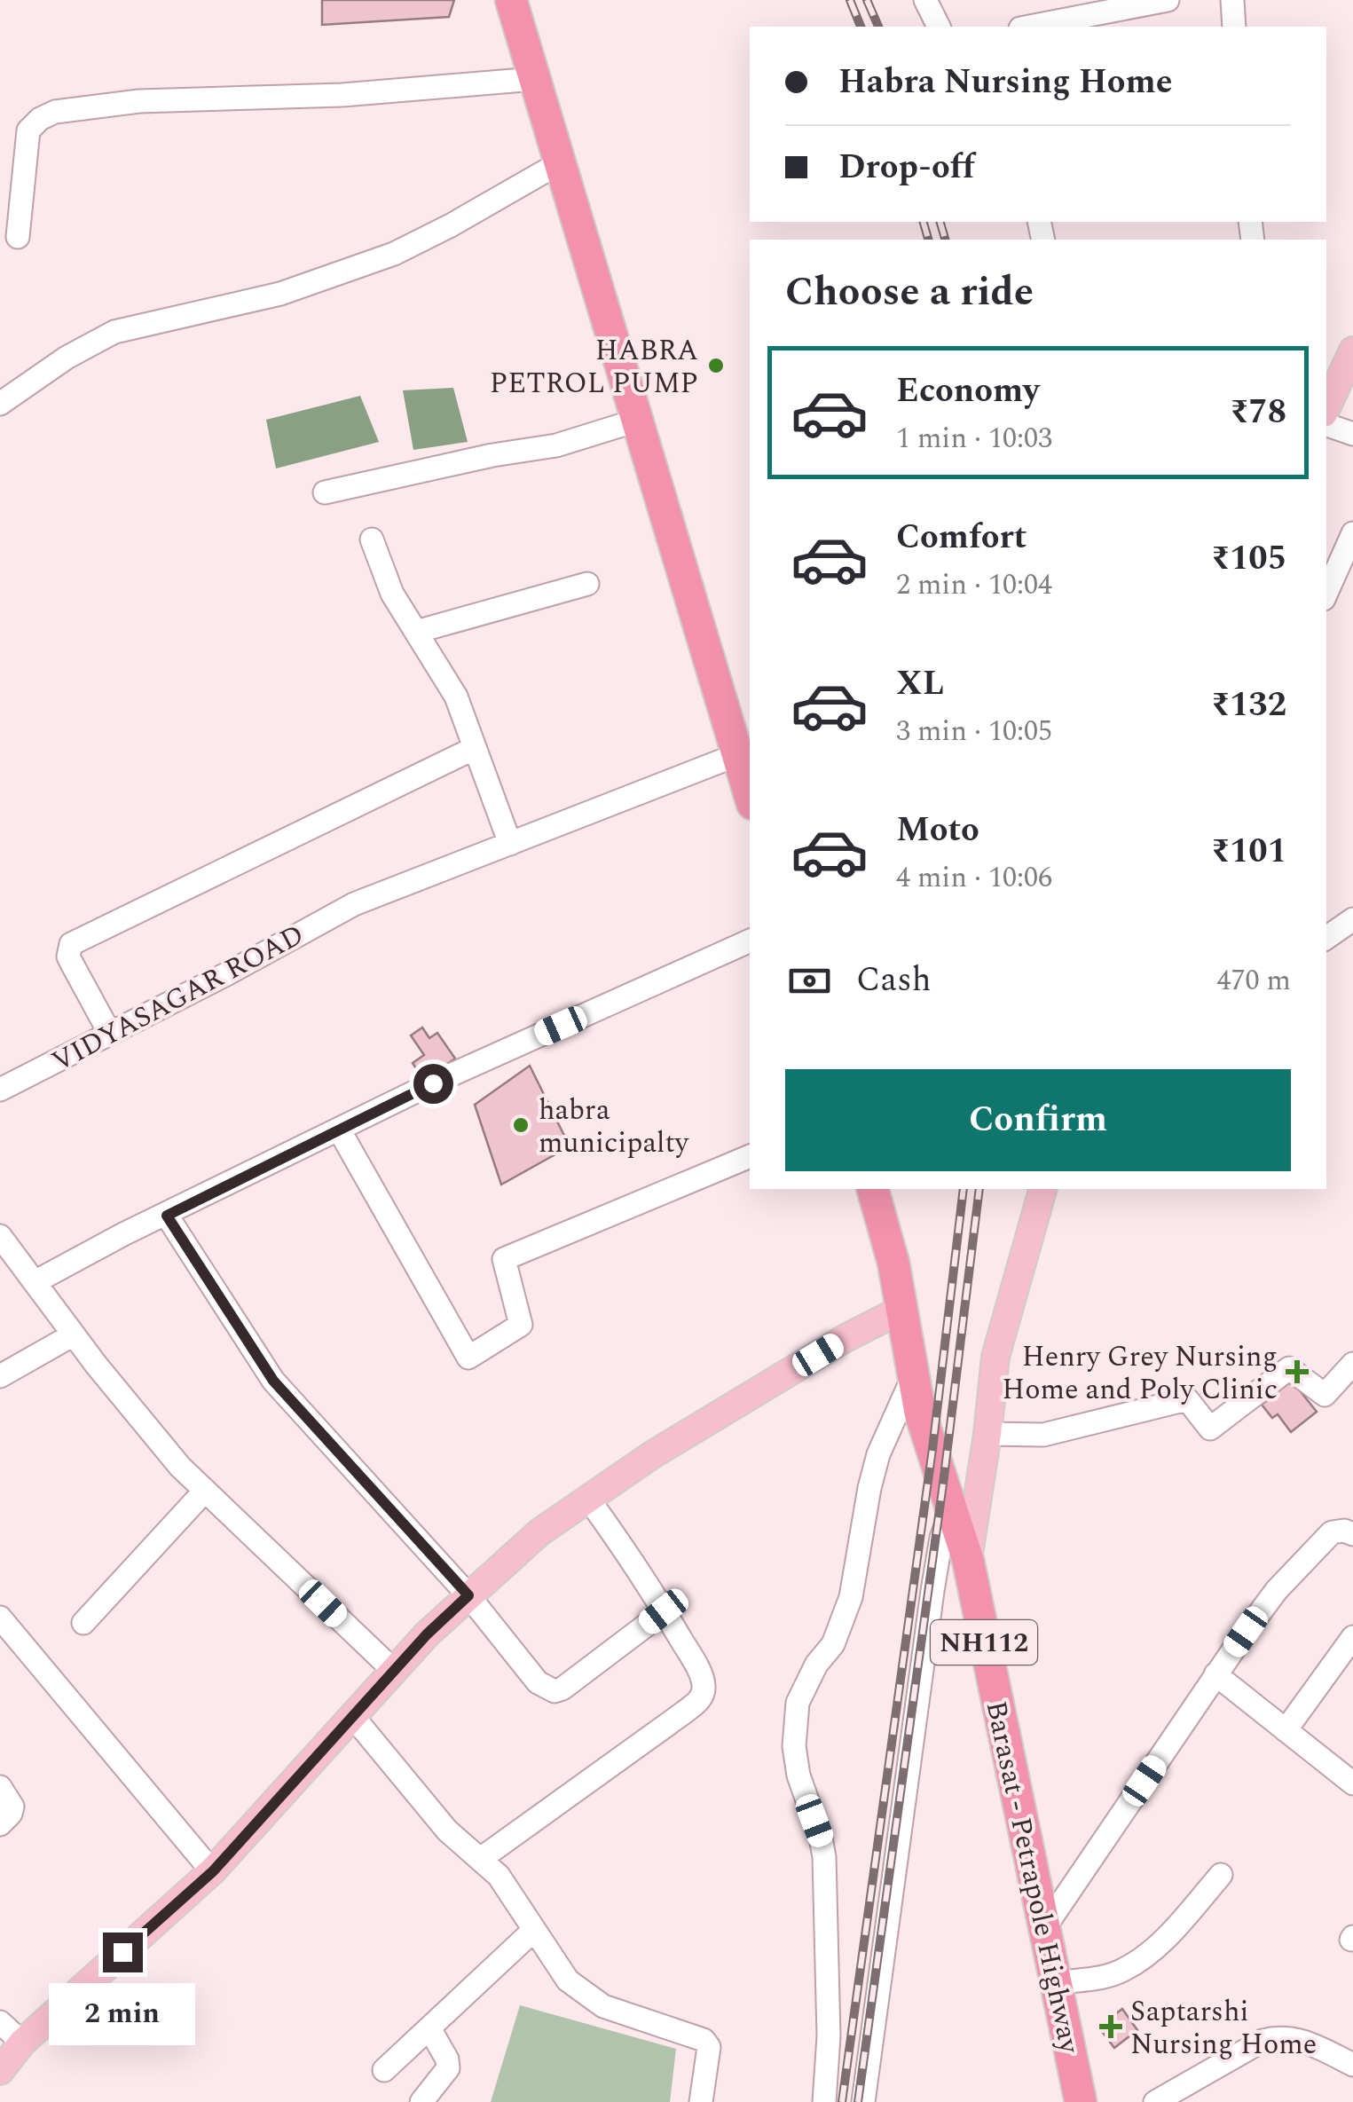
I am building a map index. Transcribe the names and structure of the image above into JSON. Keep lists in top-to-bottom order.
{
  "streets": {
    "highway": ["NH112", "Barasat - Petrapole Highway"],
    "street": ["VIDYASAGAR ROAD"]
  },
  "places": {
    "other": ["HABRA PETROL PUMP", "habra municipalty"],
    "health": ["Henry Grey Nursing Home and Poly Clinic", "Saptarshi Nursing Home"]
  },
  "page": {
    "banner": ["Habra Nursing Home", "Drop-off"],
    "heading": "Choose a ride",
    "list": [
      {
        "name": "Economy",
        "note": "1 min · 10:03",
        "value": "₹78"
      },
      {
        "name": "Comfort",
        "note": "2 min · 10:04",
        "value": "₹105"
      },
      {
        "name": "XL",
        "note": "3 min · 10:05",
        "value": "₹132"
      },
      {
        "name": "Moto",
        "note": "4 min · 10:06",
        "value": "₹101"
      }
    ],
    "pay": ["Cash", "470 m"],
    "buttons": "Confirm",
    "bubble": "2 min"
  }
}
